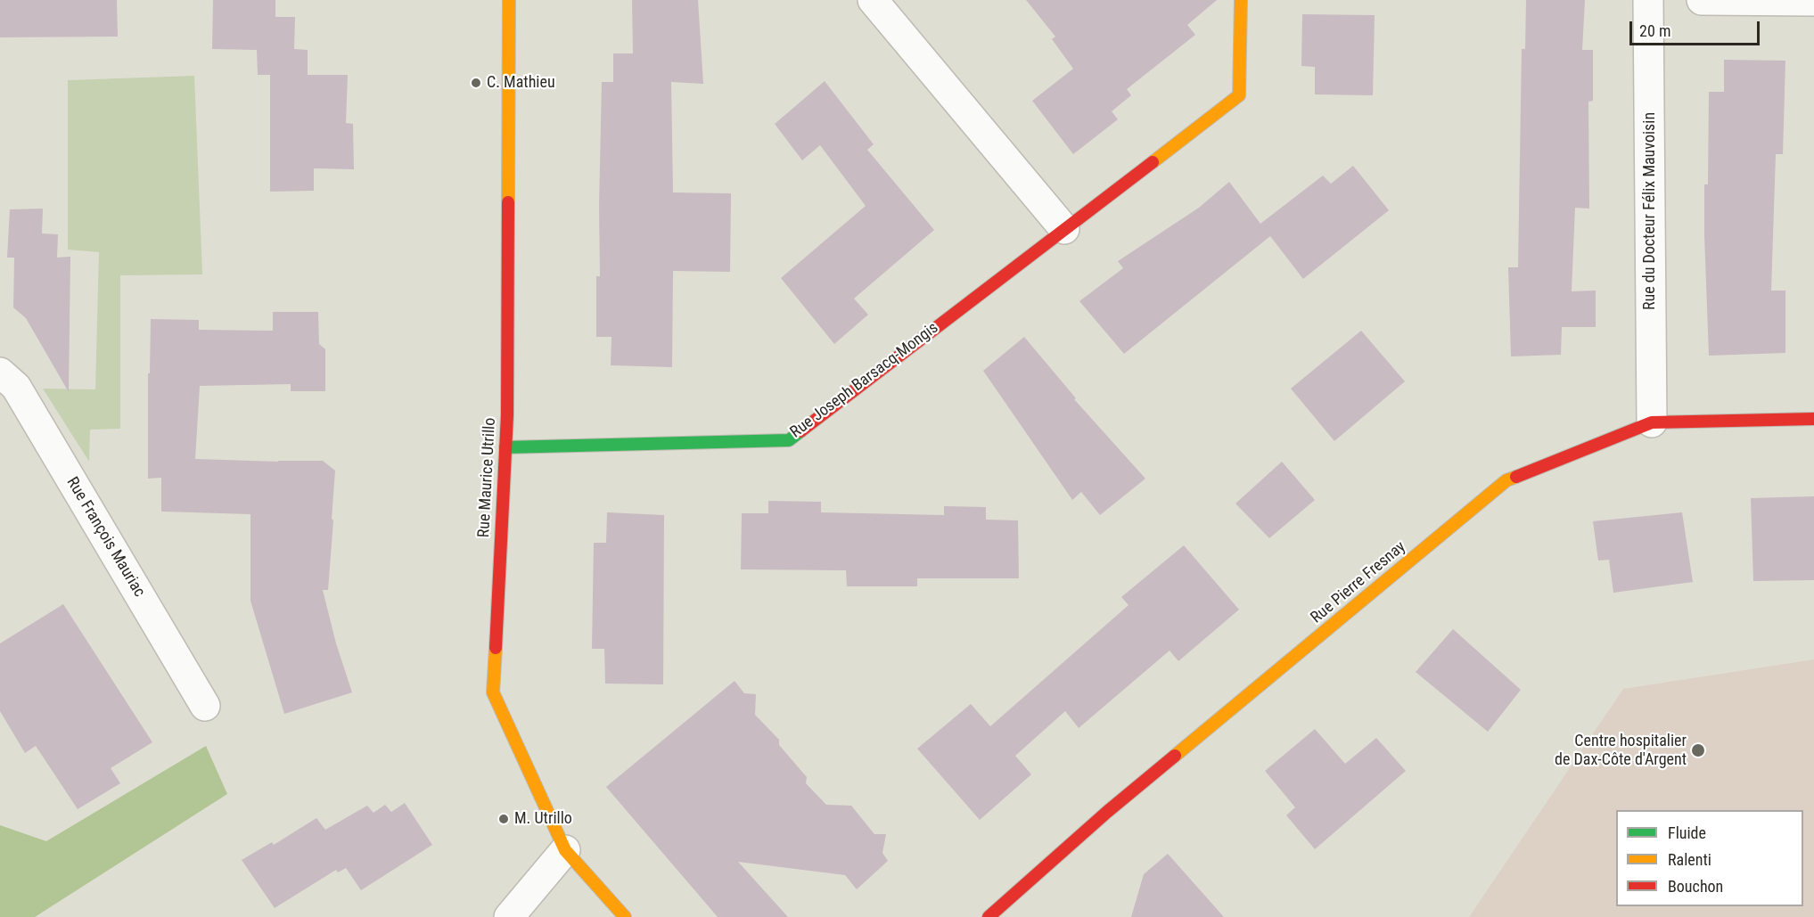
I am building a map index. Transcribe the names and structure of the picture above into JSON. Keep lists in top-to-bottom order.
{
  "streets": {
    "street": [
      "Rue du Docteur Félix Mauvoisin",
      "Rue Joseph Barsacq-Mongis",
      "Rue Maurice Utrillo",
      "Rue François Mauriac",
      "Rue Pierre Fresnay"
    ]
  },
  "crossings": [
    ["Rue du Docteur Félix Mauvoisin", "Rue Pierre Fresnay"],
    ["Rue Joseph Barsacq-Mongis", "Rue Maurice Utrillo"]
  ],
  "places": ["C. Mathieu", "Centre hospitalier de Dax-Côte d'Argent", "M. Utrillo"],
  "legend": ["Fluide", "Ralenti", "Bouchon"],
  "scale_bar": "20 m"
}
